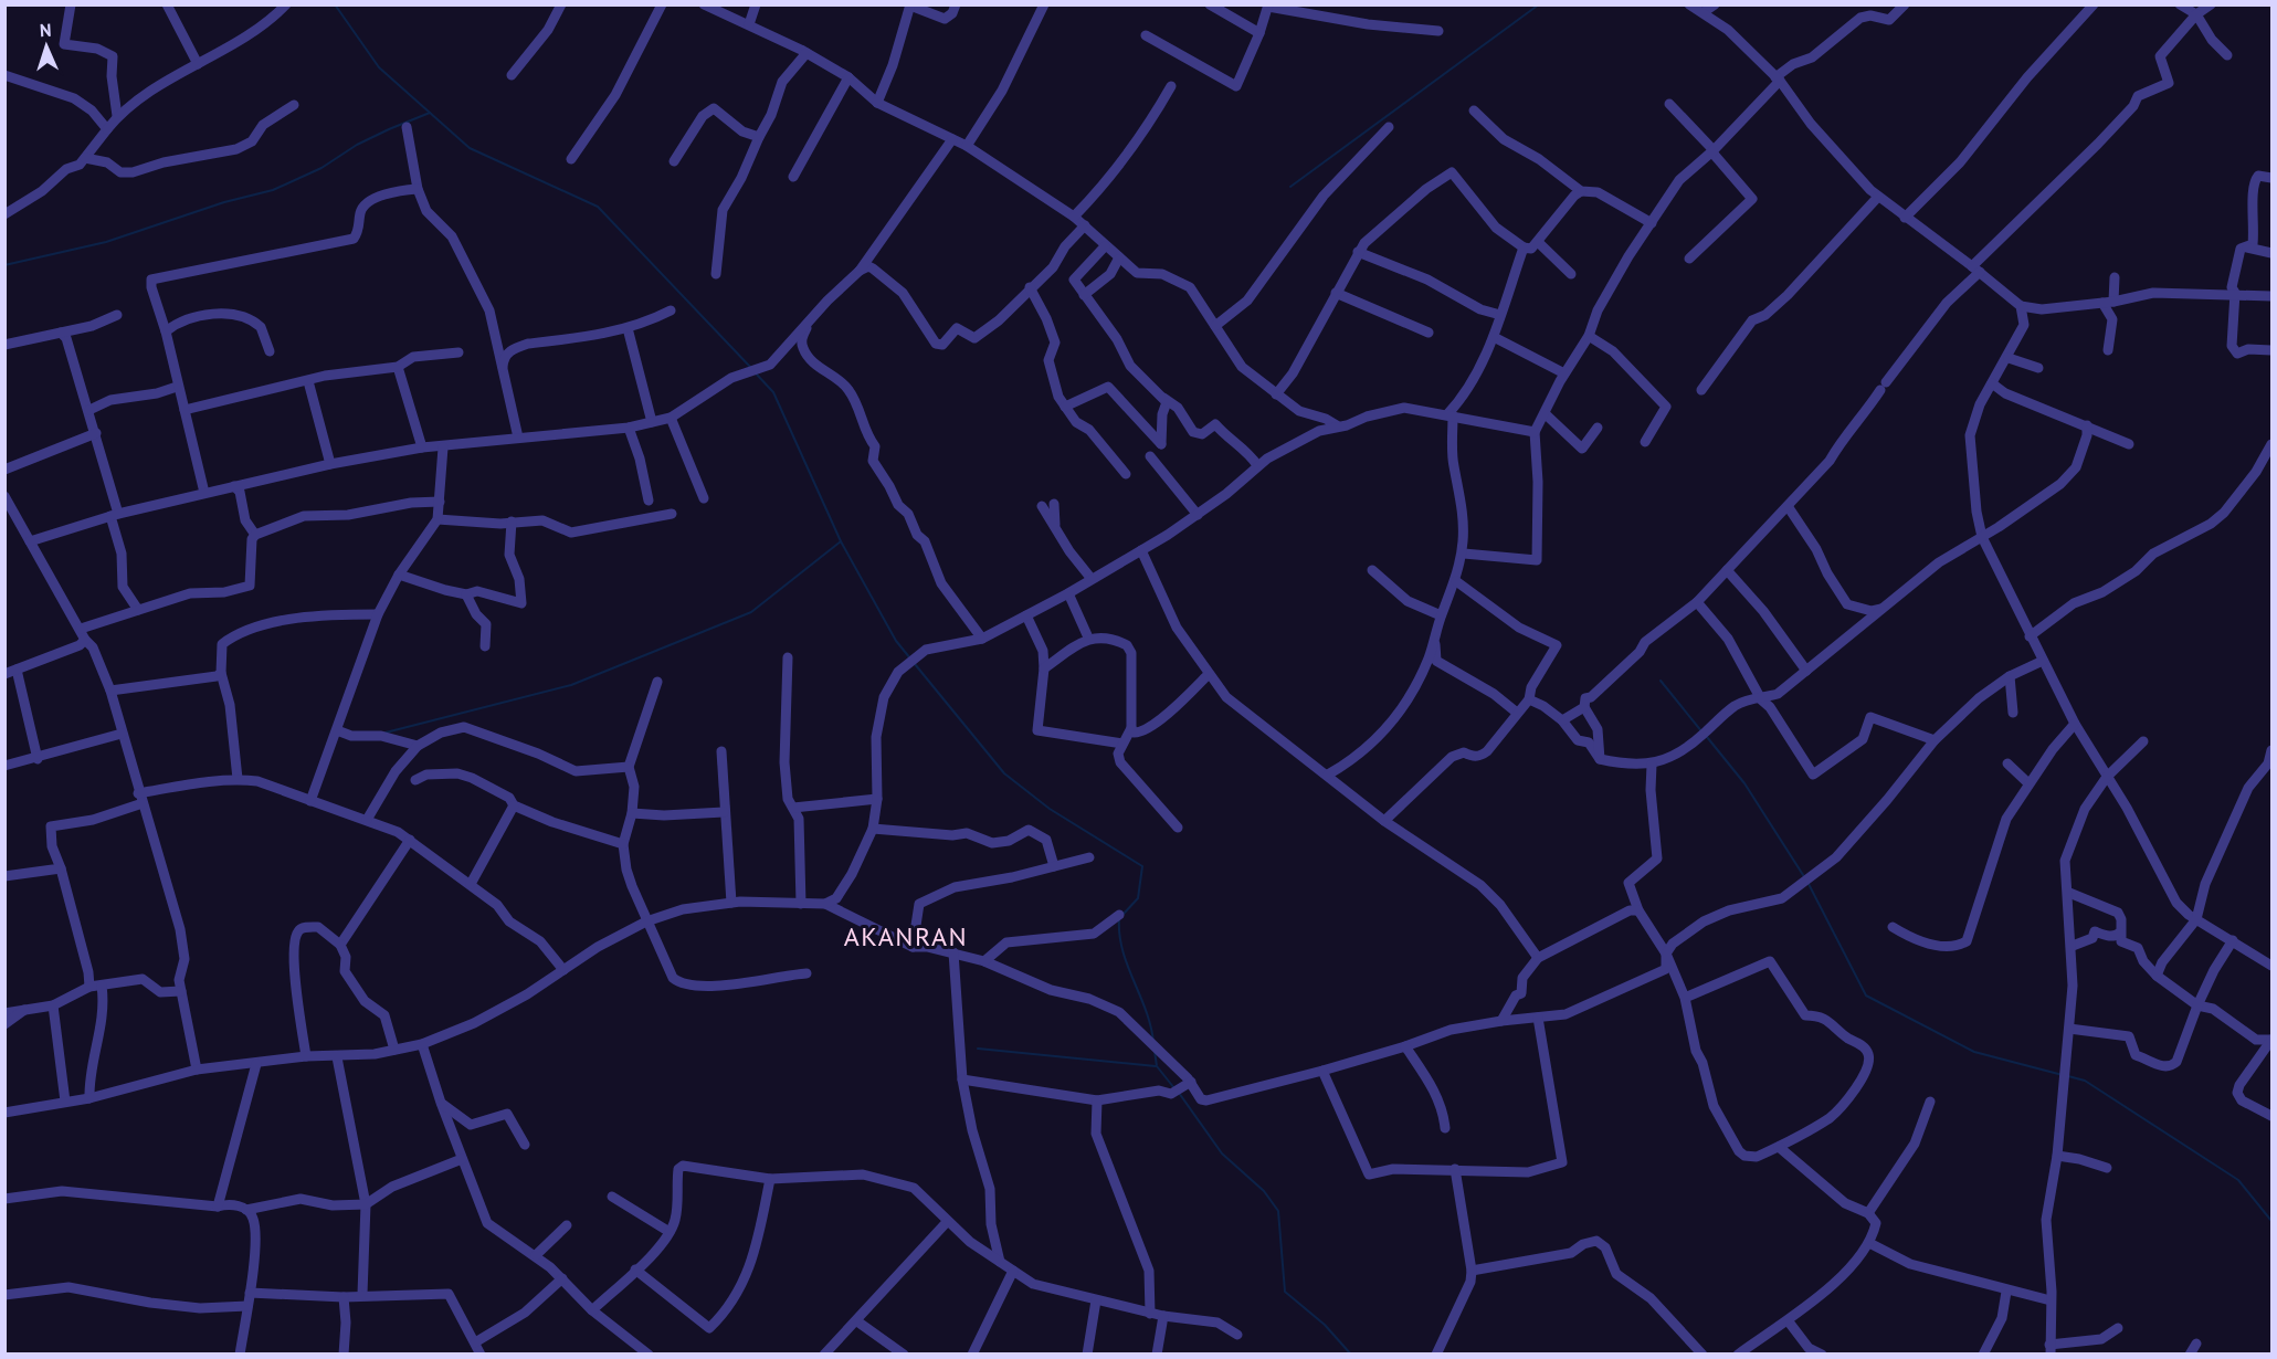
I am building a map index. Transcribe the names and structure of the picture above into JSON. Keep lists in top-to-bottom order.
{
  "districts": ["AKANRAN"],
  "north": "top"
}
